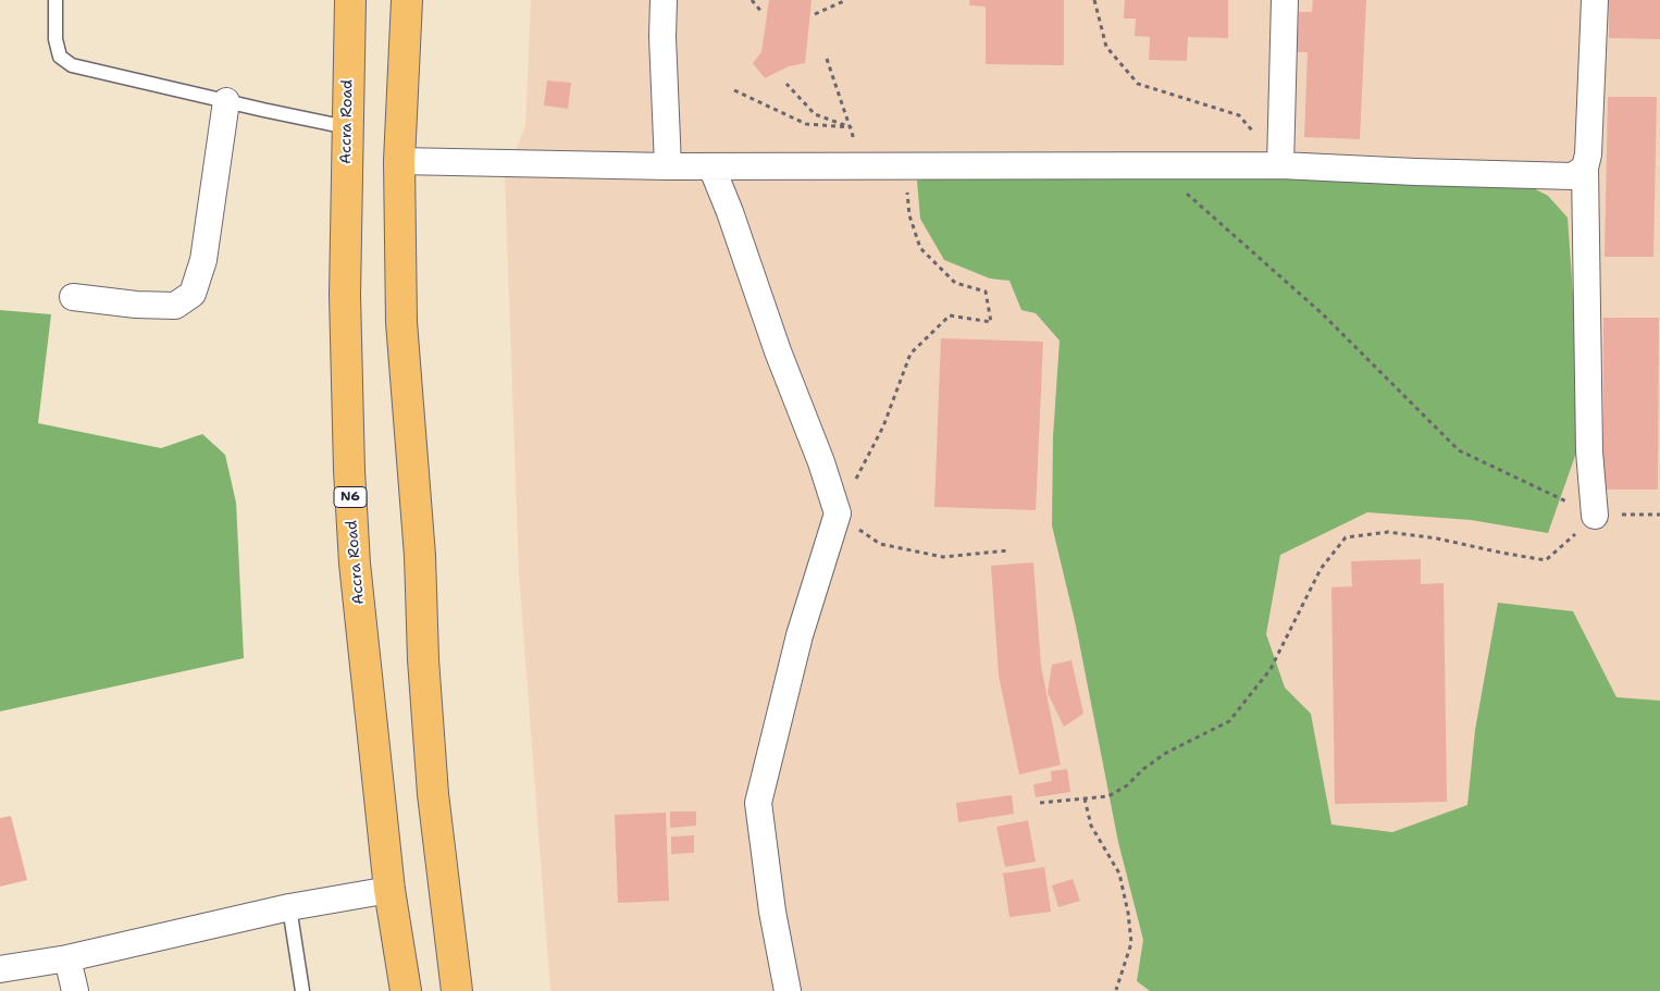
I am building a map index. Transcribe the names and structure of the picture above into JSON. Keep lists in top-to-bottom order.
{
  "streets": {
    "highway": ["Accra Road", "N6"]
  }
}
